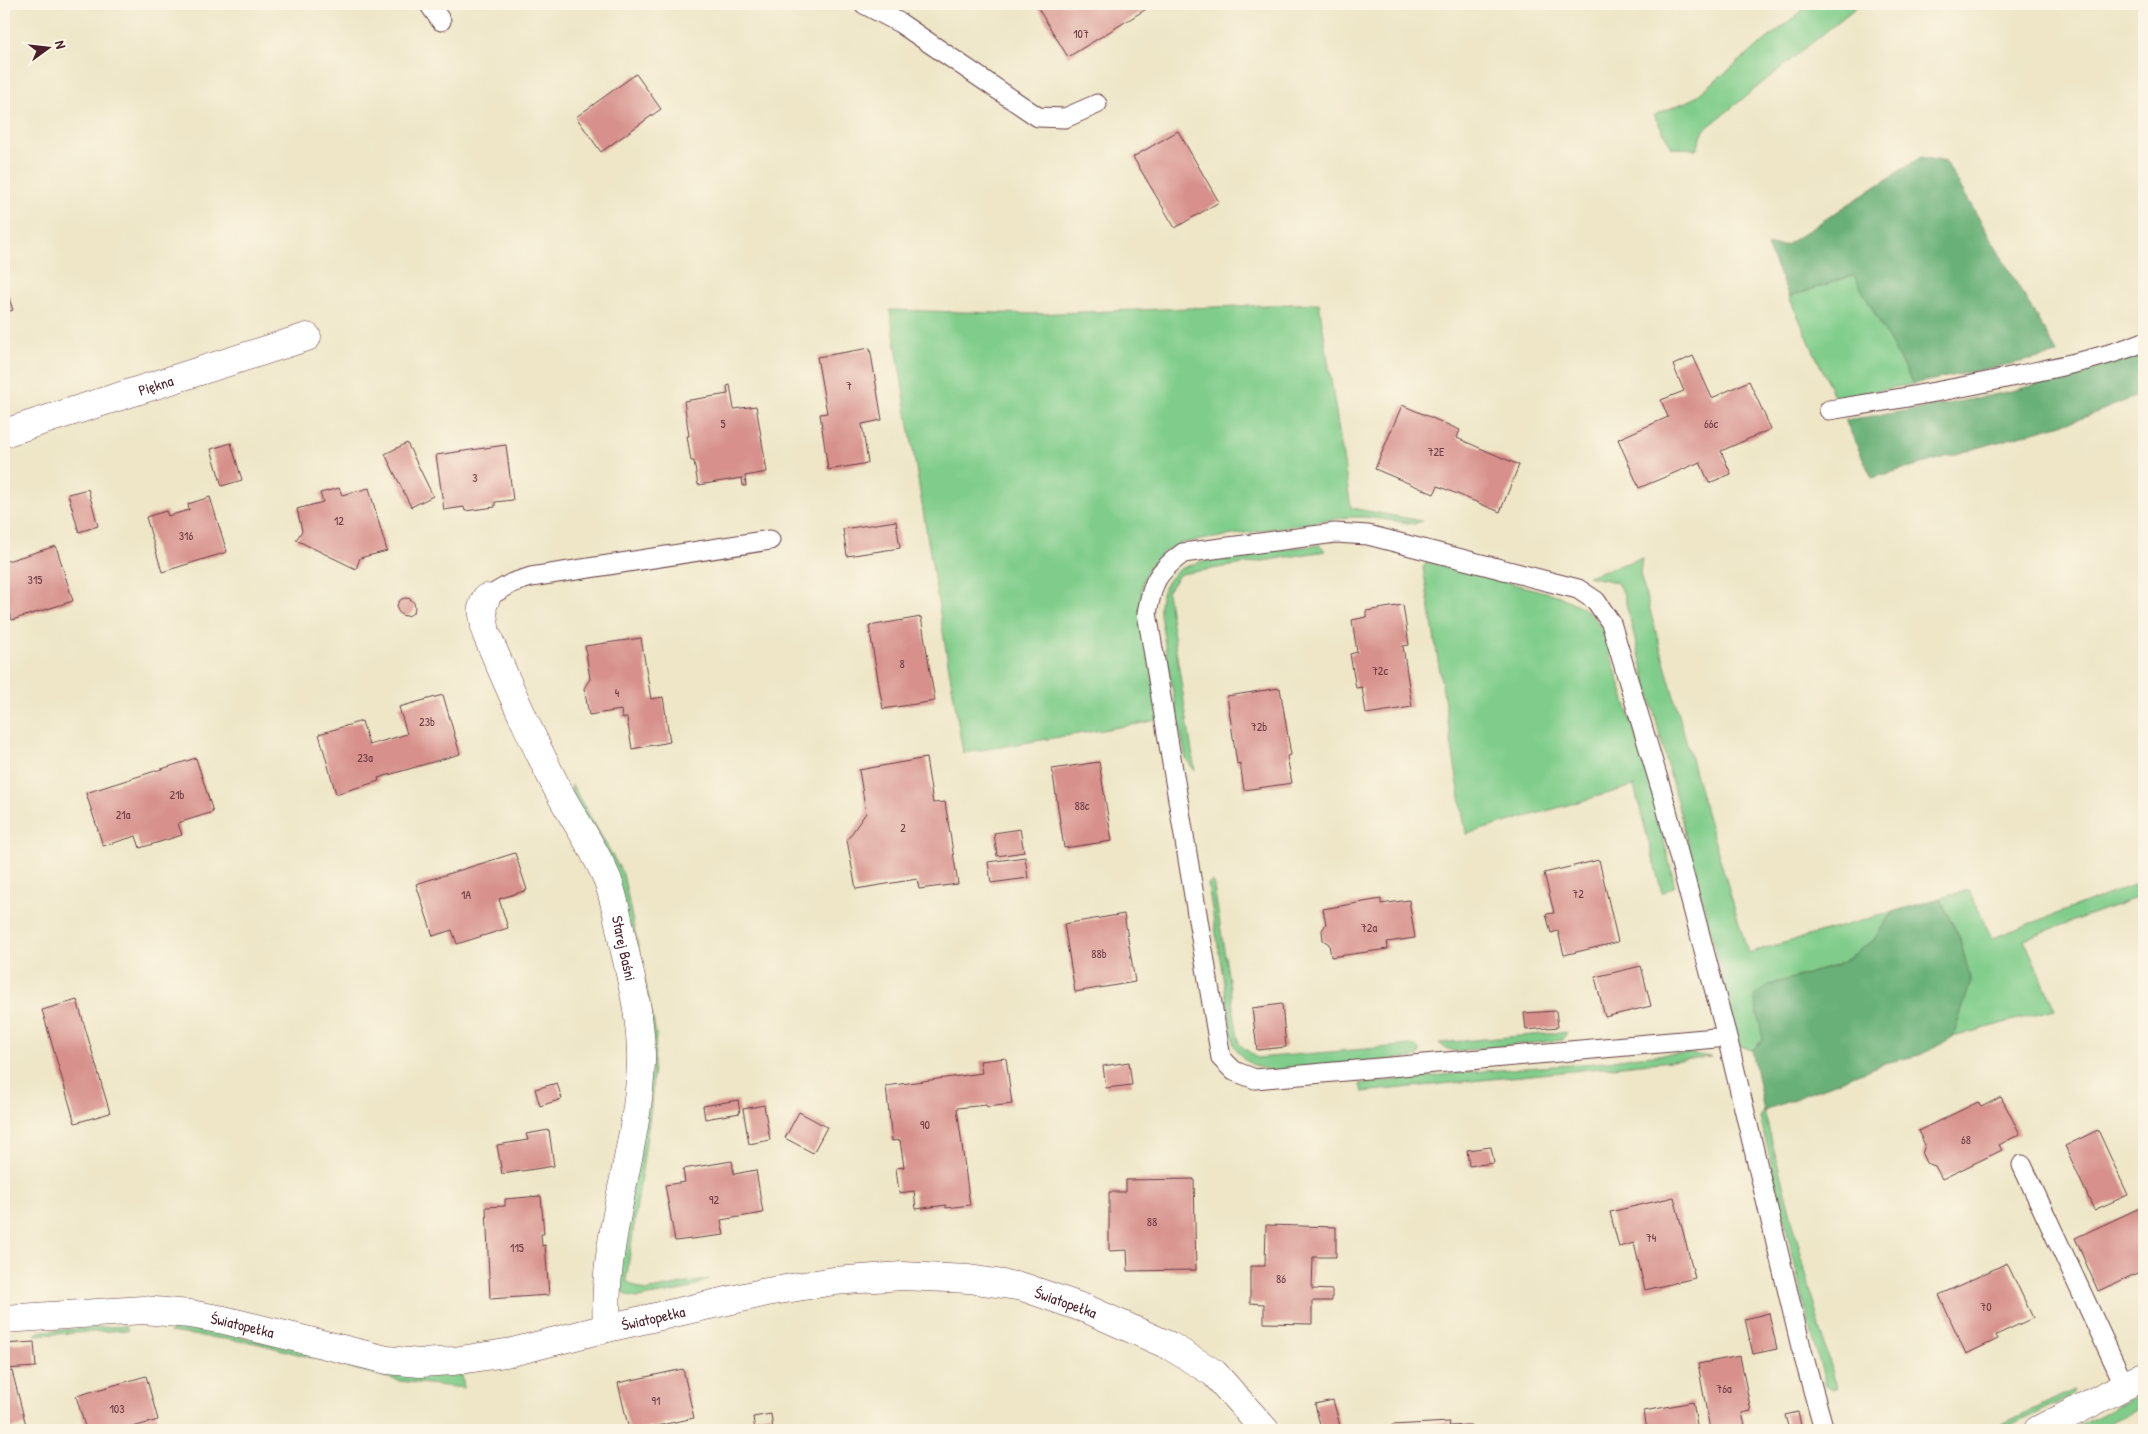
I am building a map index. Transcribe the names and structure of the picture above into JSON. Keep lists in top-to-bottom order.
{
  "streets": {
    "street": ["Piękna", "Starej Baśni", "Światopełka"]
  },
  "crossings": [
    ["Starej Baśni", "Światopełka"]
  ],
  "house_numbers": [
    "107",
    "7",
    "5",
    "66c",
    "72E",
    "3",
    "12",
    "316",
    "315",
    "8",
    "72c",
    "4",
    "23b",
    "72b",
    "23a",
    "21b",
    "88c",
    "21a",
    "2",
    "72",
    "1A",
    "72a",
    "88b",
    "90",
    "68",
    "92",
    "88",
    "74",
    "115",
    "86",
    "70",
    "76a",
    "91",
    "103"
  ],
  "north": "right"
}
